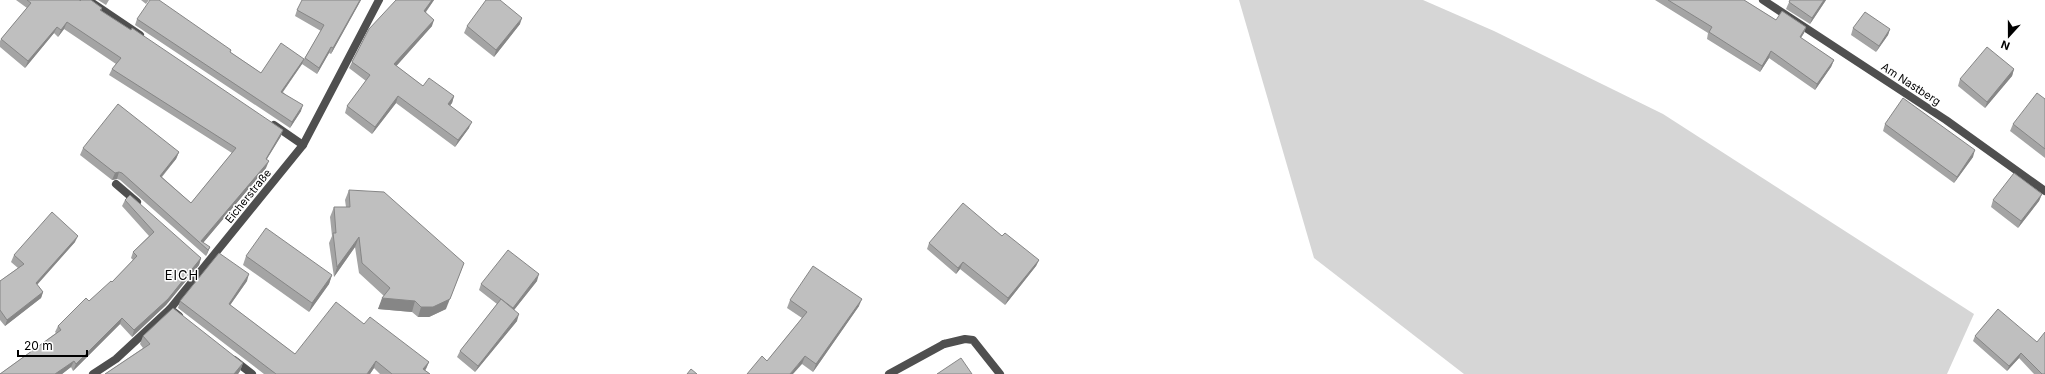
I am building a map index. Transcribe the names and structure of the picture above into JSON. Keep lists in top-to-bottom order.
{
  "streets": {
    "street": ["Am Nastberg", "Eicherstraße"]
  },
  "districts": ["EICH"],
  "scale_bar": "20 m",
  "north": "bottom"
}
